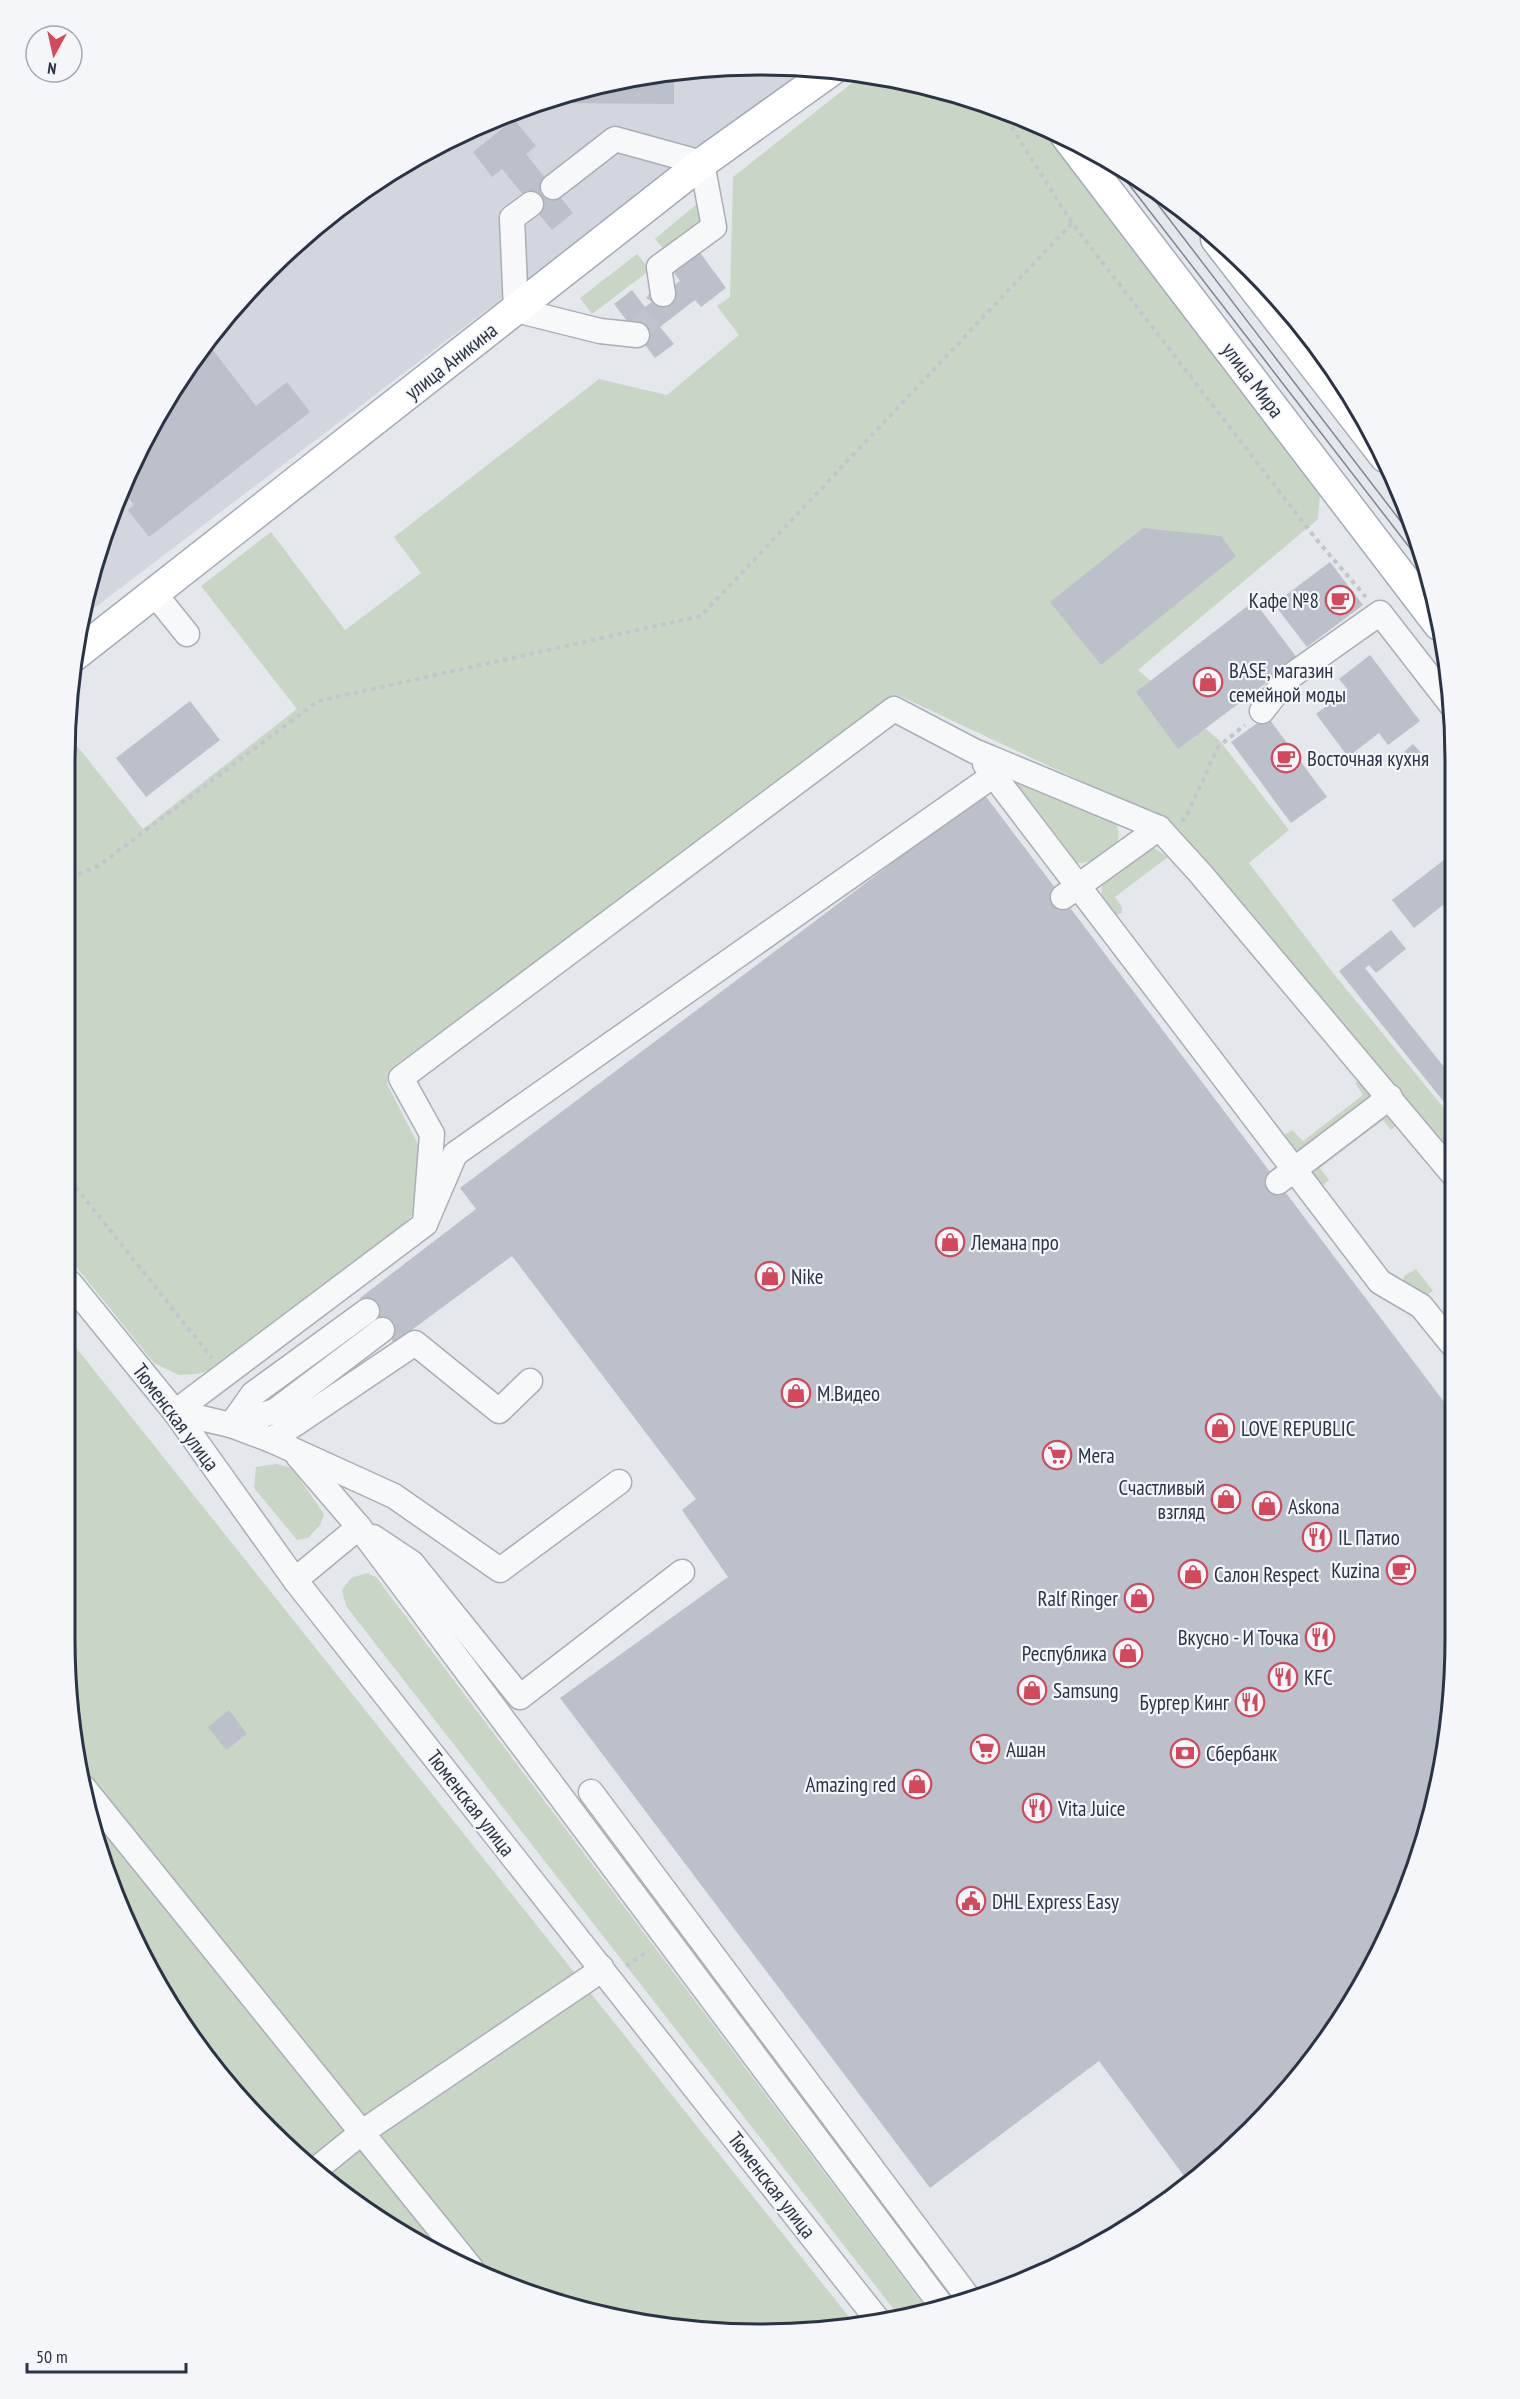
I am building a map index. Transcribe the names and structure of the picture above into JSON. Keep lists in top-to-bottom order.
{
  "streets": {
    "main road": ["улица Аникина", "улица Мира"],
    "street": ["Тюменская улица"]
  },
  "places": {
    "cafe": ["Кафе №8", "Восточная кухня", "Kuzina"],
    "shop": [
      "BASE, магазин семейной моды",
      "Лемана про",
      "Nike",
      "М.Видео",
      "LOVE REPUBLIC",
      "Счастливый взгляд",
      "Askona",
      "Салон Respect",
      "Ralf Ringer",
      "Республика",
      "Samsung",
      "Amazing red"
    ],
    "supermarket": ["Мега", "Ашан"],
    "restaurant": [
      "IL Патио",
      "Вкусно - И Точка",
      "KFC",
      "Бургер Кинг",
      "Vita Juice"
    ],
    "bank": ["Сбербанк"],
    "public building": ["DHL Express Easy"]
  },
  "scale_bar": "50 m",
  "north": "bottom"
}
